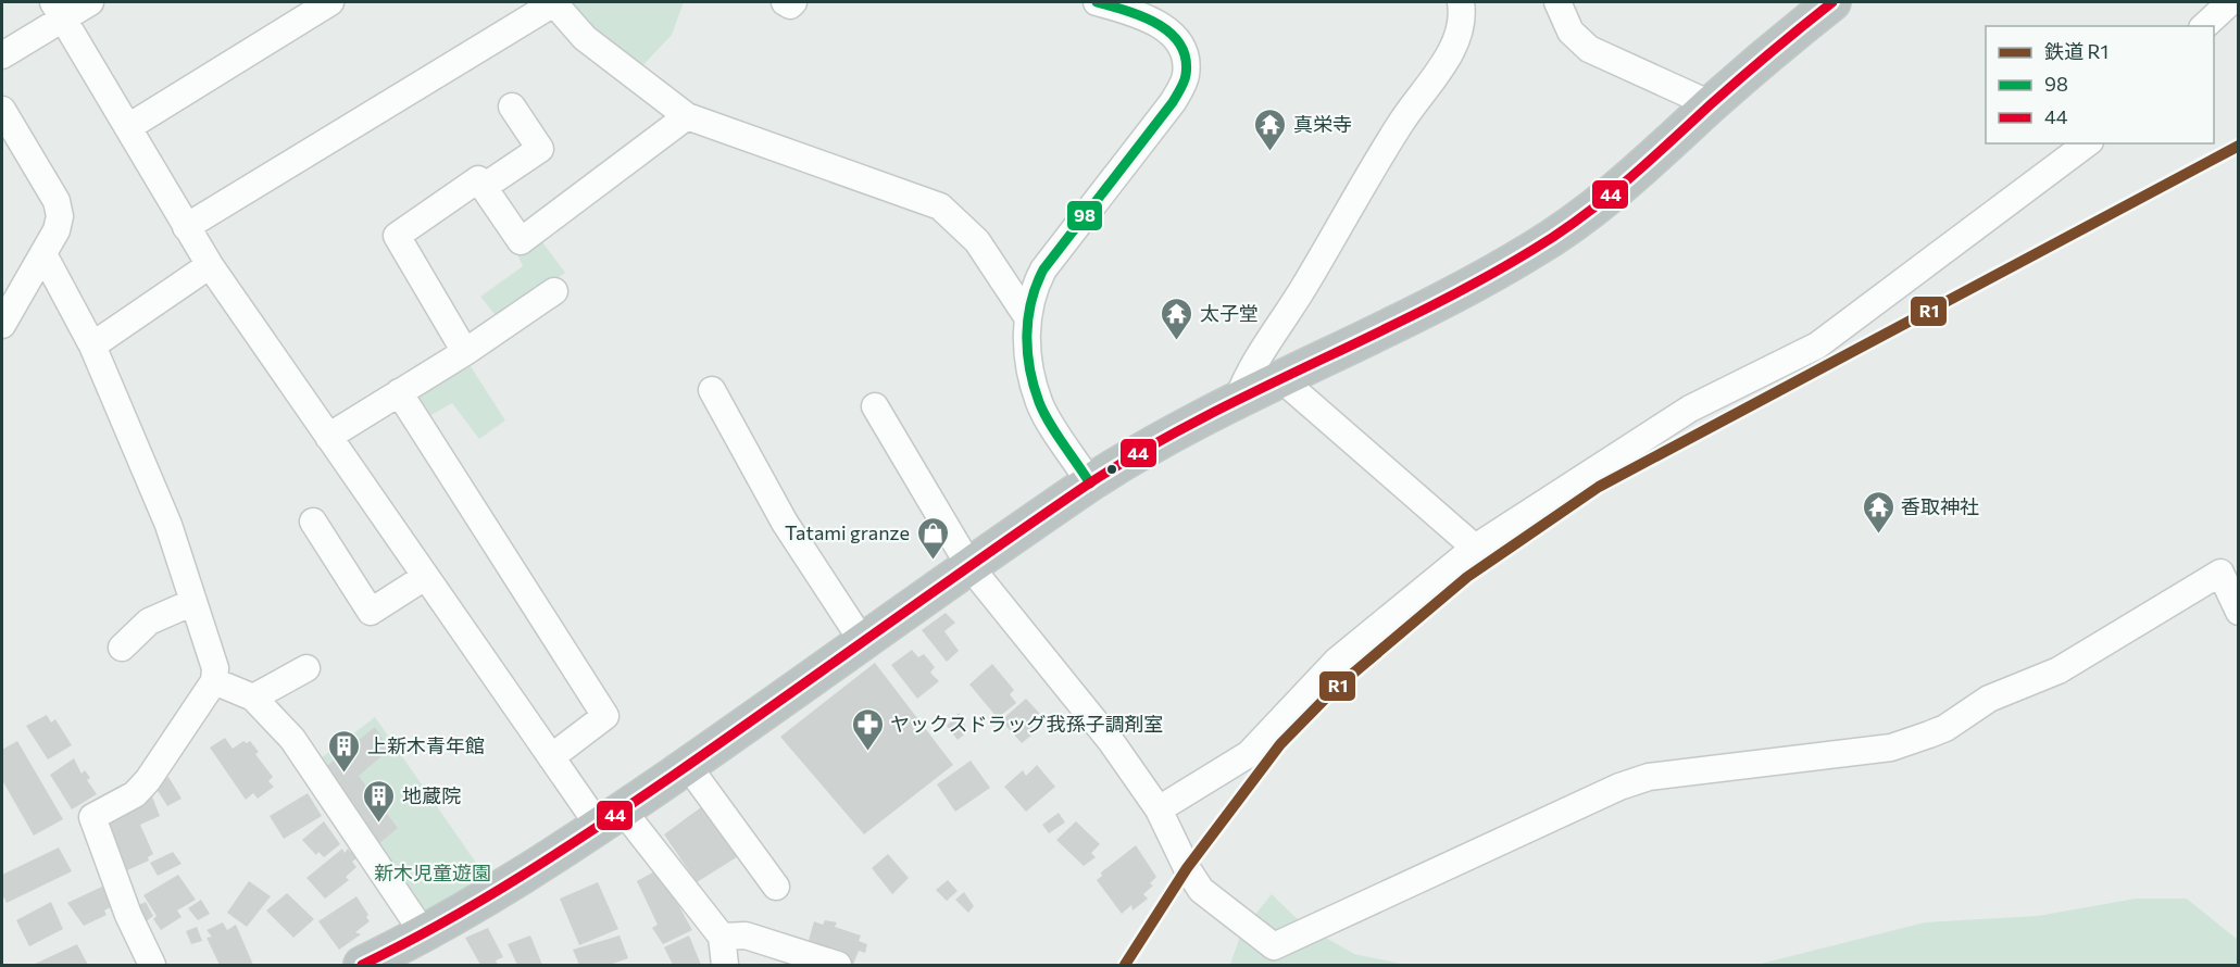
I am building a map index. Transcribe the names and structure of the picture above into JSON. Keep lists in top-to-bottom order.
{
  "parks": ["新木児童遊園"],
  "places": {
    "temple": ["真栄寺", "太子堂", "香取神社"],
    "shop": ["Tatami granze"],
    "pharmacy": ["ヤックスドラッグ我孫子調剤室"],
    "building": ["上新木青年館", "地蔵院"]
  },
  "lines": ["transit line 98", "transit line 44", "rail line R1"],
  "legend": ["鉄道 R1", "98", "44"]
}
